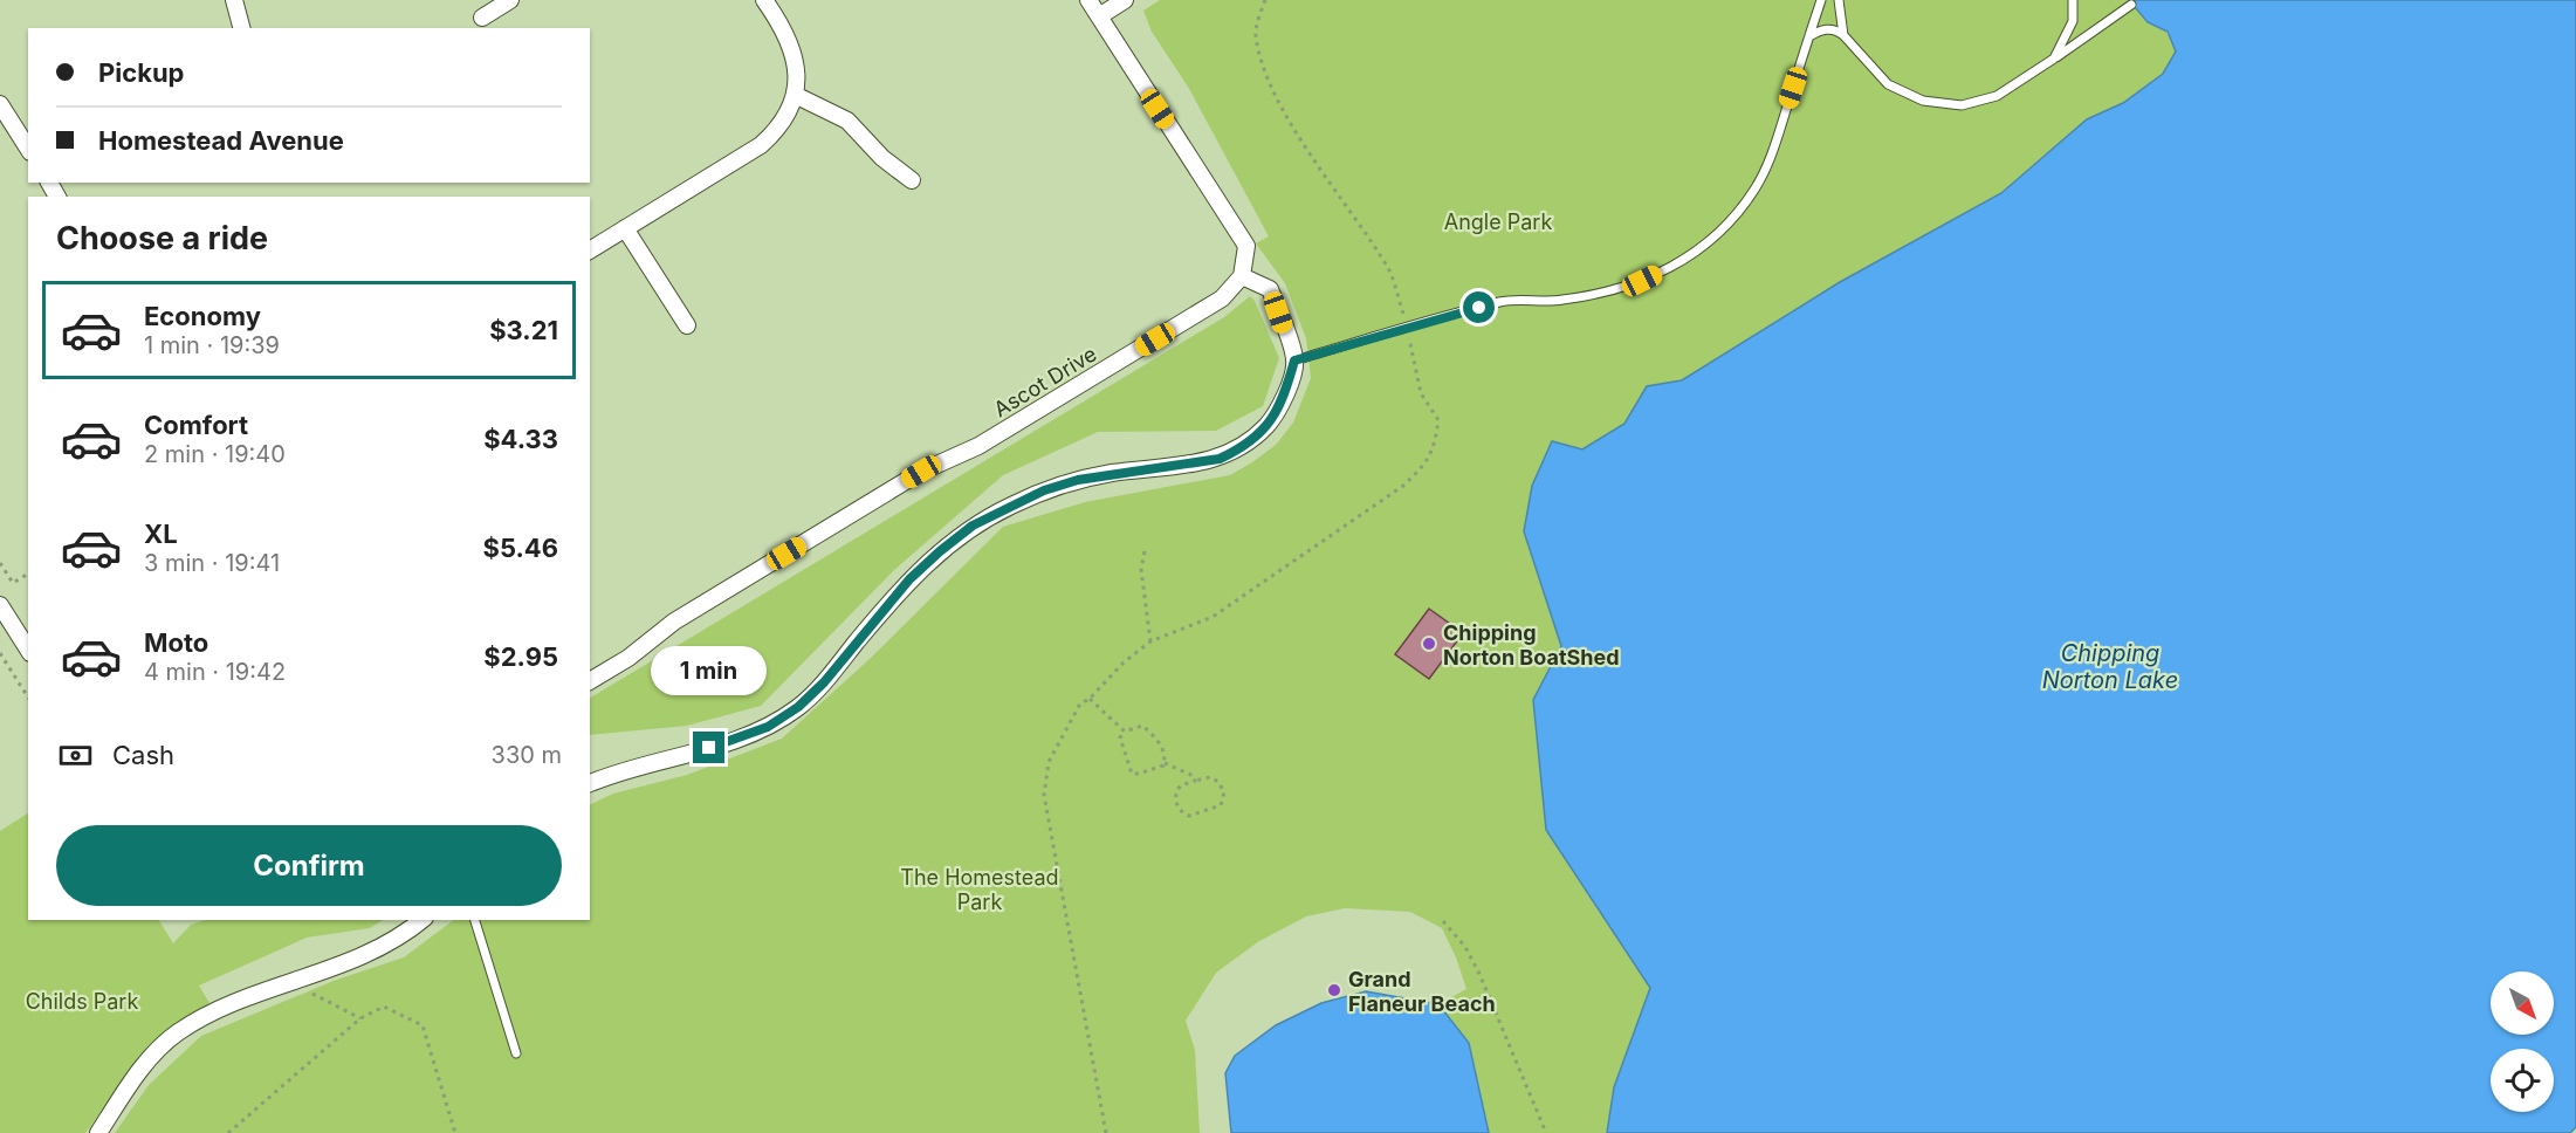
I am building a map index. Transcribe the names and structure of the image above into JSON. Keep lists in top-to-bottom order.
{
  "streets": {
    "street": ["Ascot Drive"]
  },
  "water": ["Chipping Norton Lake"],
  "parks": ["Angle Park", "The Homestead Park", "Childs Park"],
  "places": ["Chipping Norton BoatShed", "Grand Flaneur Beach"],
  "north": "bottom right",
  "page": {
    "banner": ["Pickup", "Homestead Avenue"],
    "heading": "Choose a ride",
    "list": [
      {
        "name": "Economy",
        "note": "1 min · 19:39",
        "value": "$3.21"
      },
      {
        "name": "Comfort",
        "note": "2 min · 19:40",
        "value": "$4.33"
      },
      {
        "name": "XL",
        "note": "3 min · 19:41",
        "value": "$5.46"
      },
      {
        "name": "Moto",
        "note": "4 min · 19:42",
        "value": "$2.95"
      }
    ],
    "bubble": "1 min",
    "pay": ["Cash", "330 m"],
    "buttons": "Confirm"
  }
}
